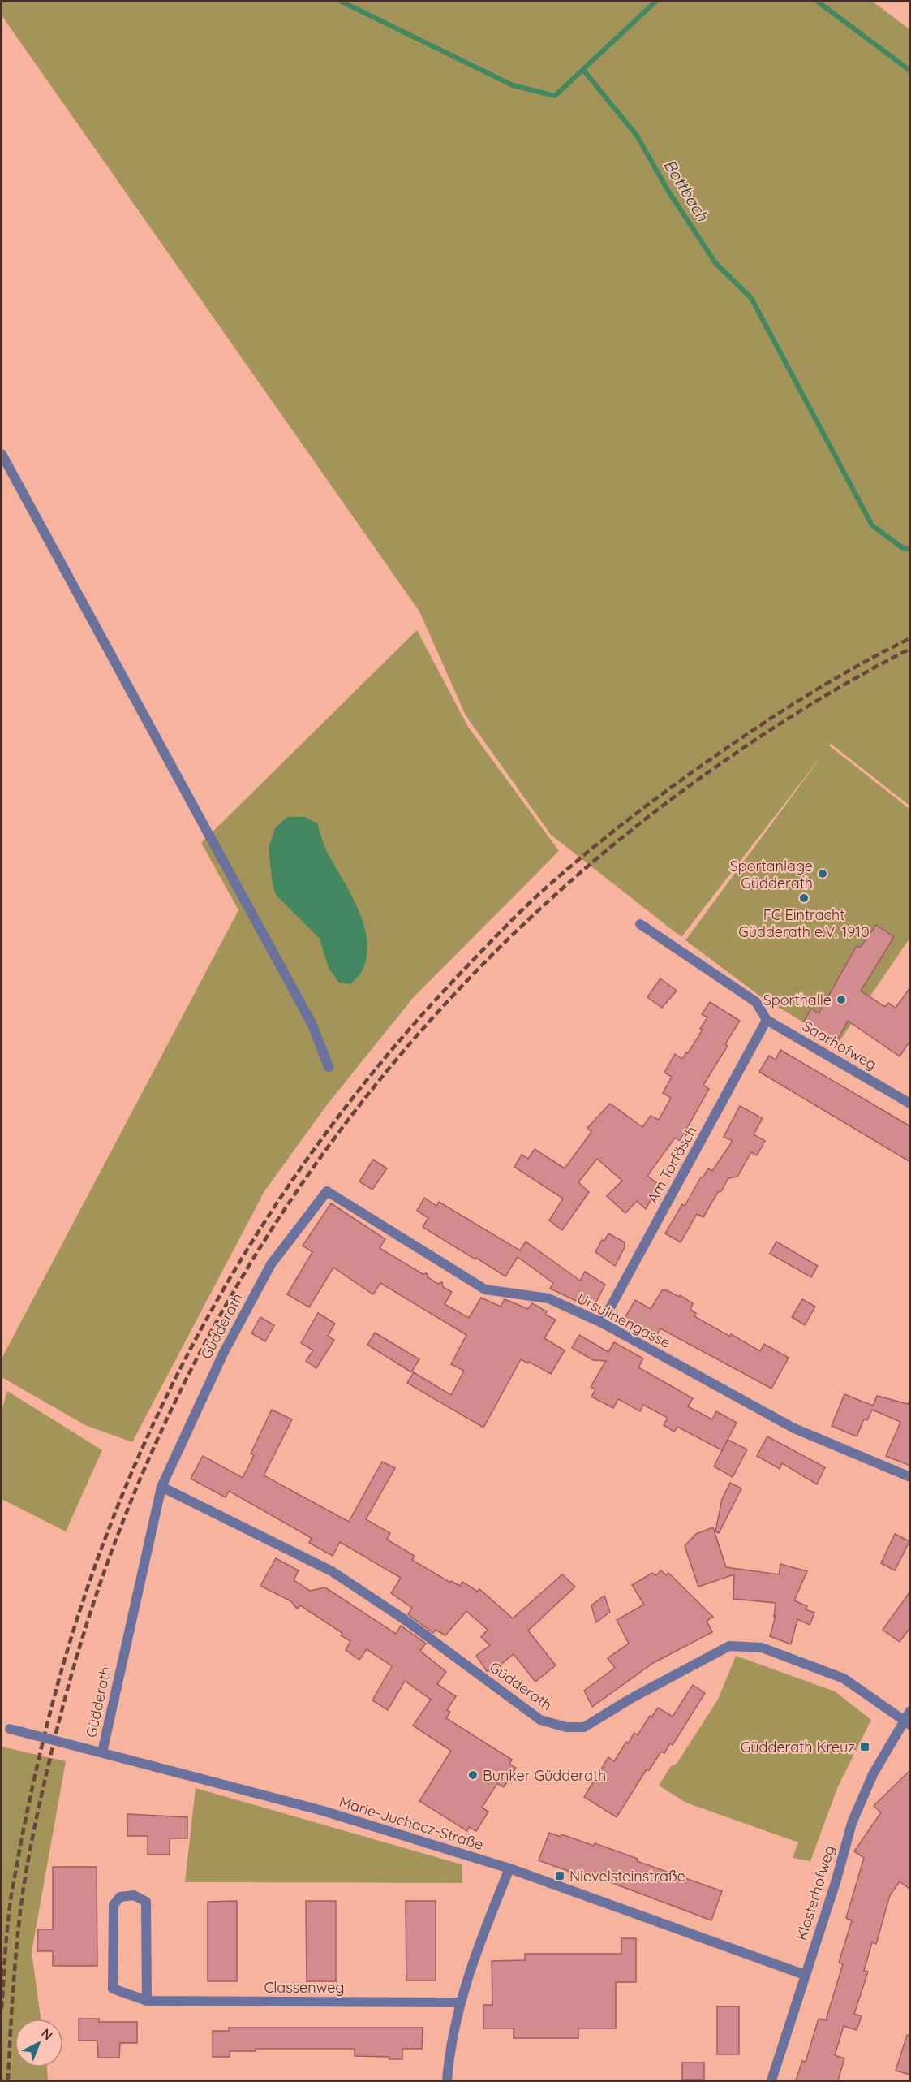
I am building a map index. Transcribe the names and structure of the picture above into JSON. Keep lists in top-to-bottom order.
{
  "streets": {
    "street": [
      "Saarhofweg",
      "Am Torfäsch",
      "Ursulinengasse",
      "Güdderath",
      "Marie-Juchacz-Straße",
      "Klosterhofweg",
      "Classenweg"
    ]
  },
  "crossings": [
    ["Saarhofweg", "Am Torfäsch"],
    ["Am Torfäsch", "Ursulinengasse"],
    ["Ursulinengasse", "Güdderath"],
    ["Güdderath", "Marie-Juchacz-Straße"],
    ["Güdderath", "Klosterhofweg"],
    ["Marie-Juchacz-Straße", "Klosterhofweg"]
  ],
  "water": ["Bottbach"],
  "places": {
    "other": [
      "Sportanlage Güdderath",
      "FC Eintracht Güdderath e.V. 1910",
      "Sporthalle",
      "Bunker Güdderath"
    ],
    "transit": ["Güdderath Kreuz", "Nievelsteinstraße"]
  },
  "north": "top right"
}
